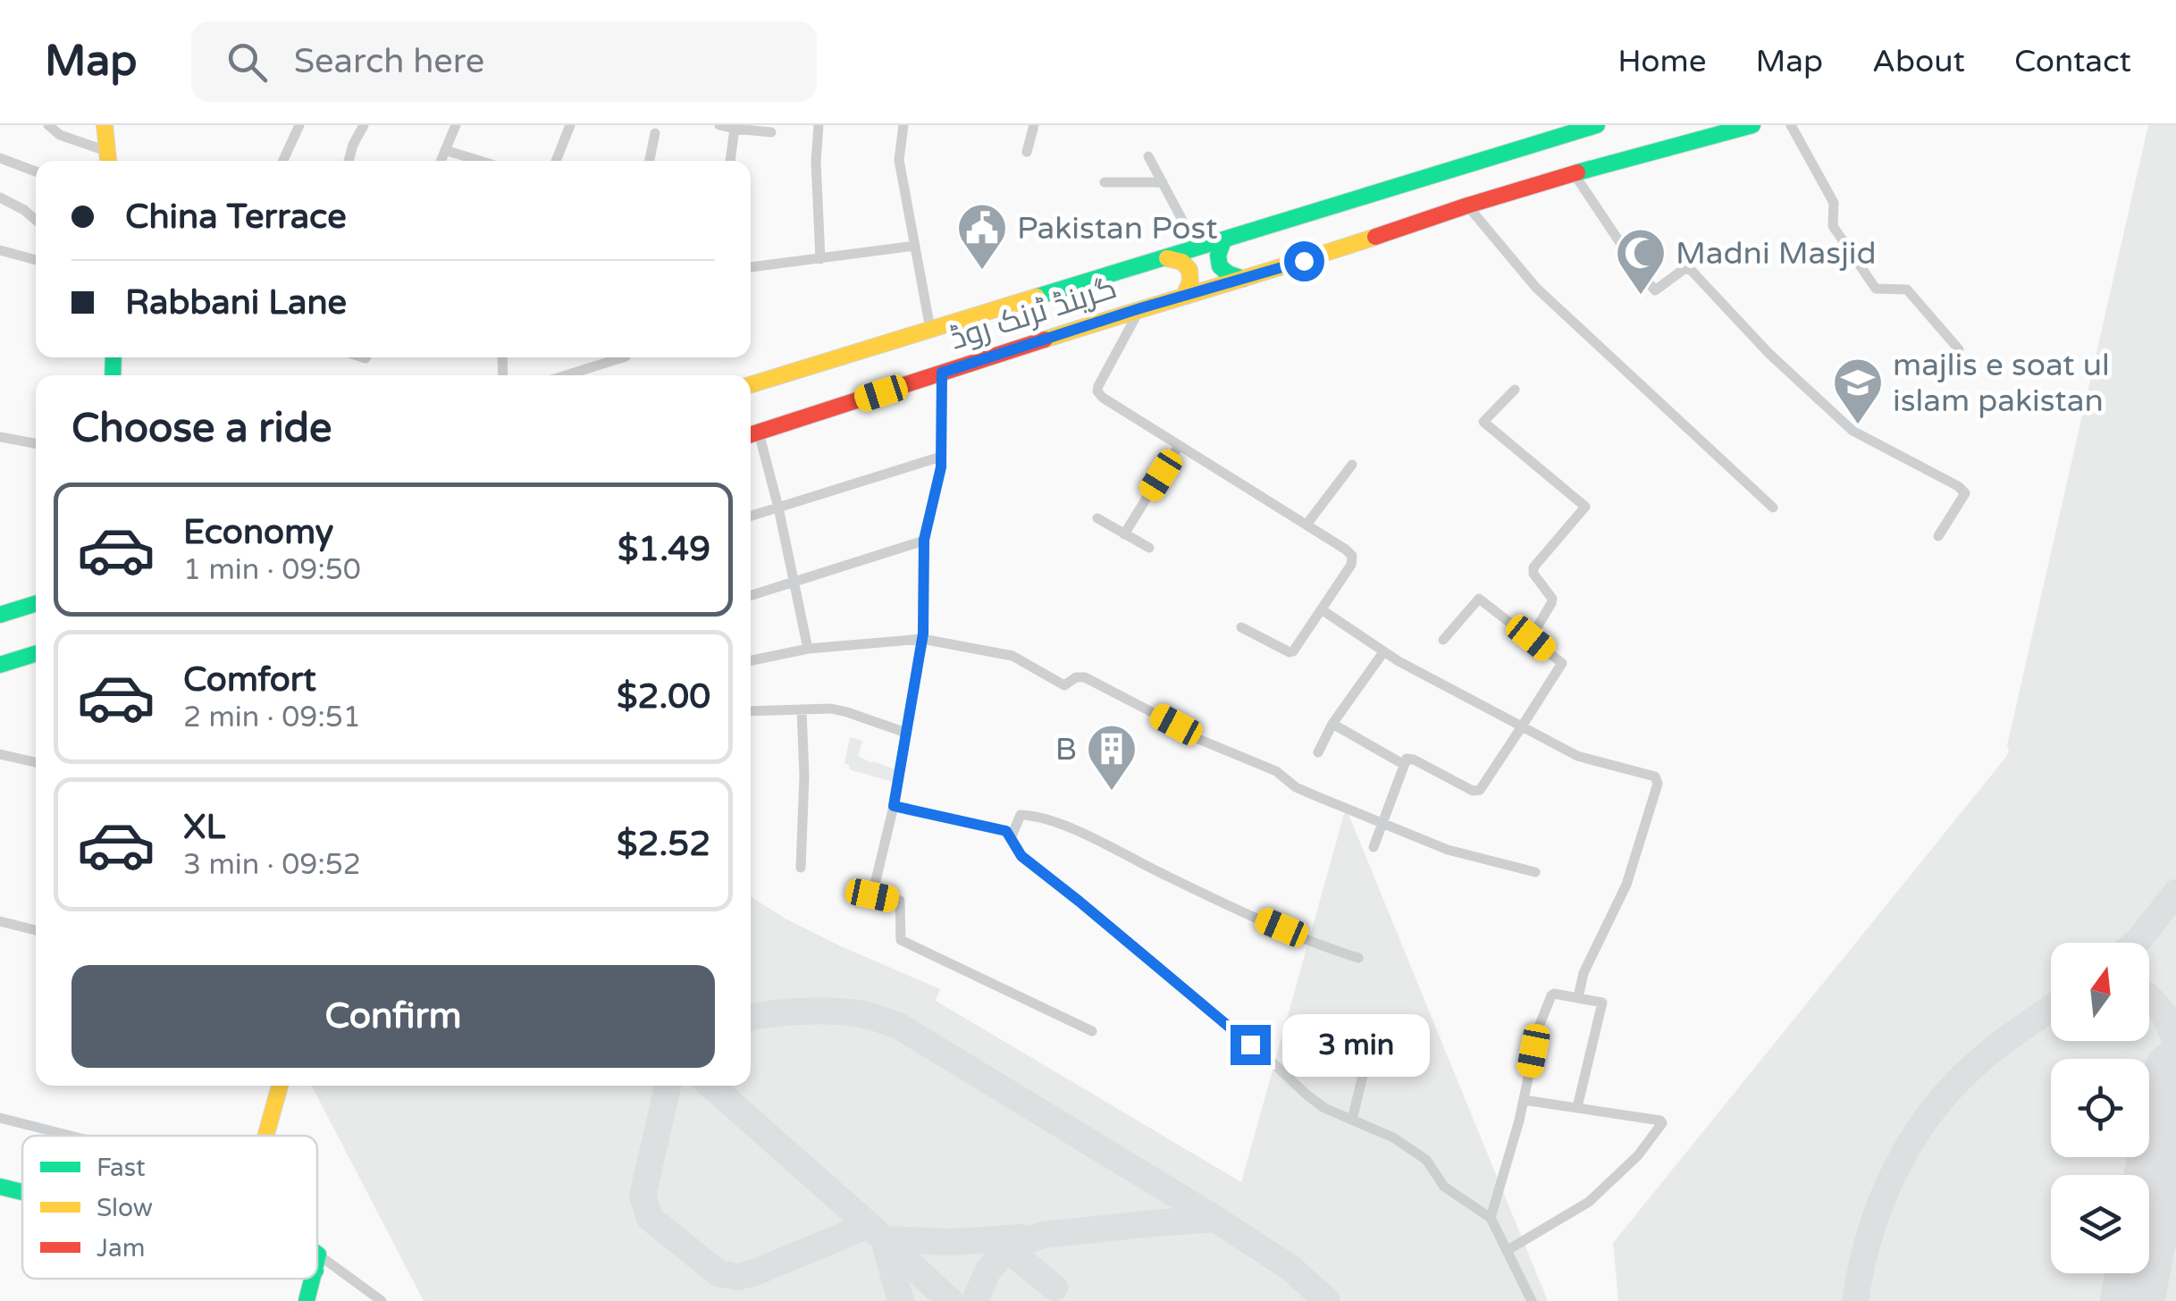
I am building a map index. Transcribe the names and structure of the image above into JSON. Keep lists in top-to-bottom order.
{
  "streets": {
    "main road": ["گرینڈ ٹرنک روڈ"]
  },
  "places": {
    "public building": ["Pakistan Post"],
    "mosque": ["Madni Masjid"],
    "school or university": ["majlis e soat ul islam pakistan"],
    "building": ["B"]
  },
  "legend": ["Fast", "Slow", "Jam"],
  "north": "top",
  "page": {
    "header": "Map",
    "search": "Search here",
    "nav": [
      "Home",
      "Map",
      "About",
      "Contact"
    ],
    "banner": ["China Terrace", "Rabbani Lane"],
    "heading": "Choose a ride",
    "list": [
      {
        "name": "Economy",
        "note": "1 min · 09:50",
        "value": "$1.49"
      },
      {
        "name": "Comfort",
        "note": "2 min · 09:51",
        "value": "$2.00"
      },
      {
        "name": "XL",
        "note": "3 min · 09:52",
        "value": "$2.52"
      }
    ],
    "buttons": "Confirm",
    "bubble": "3 min"
  }
}
